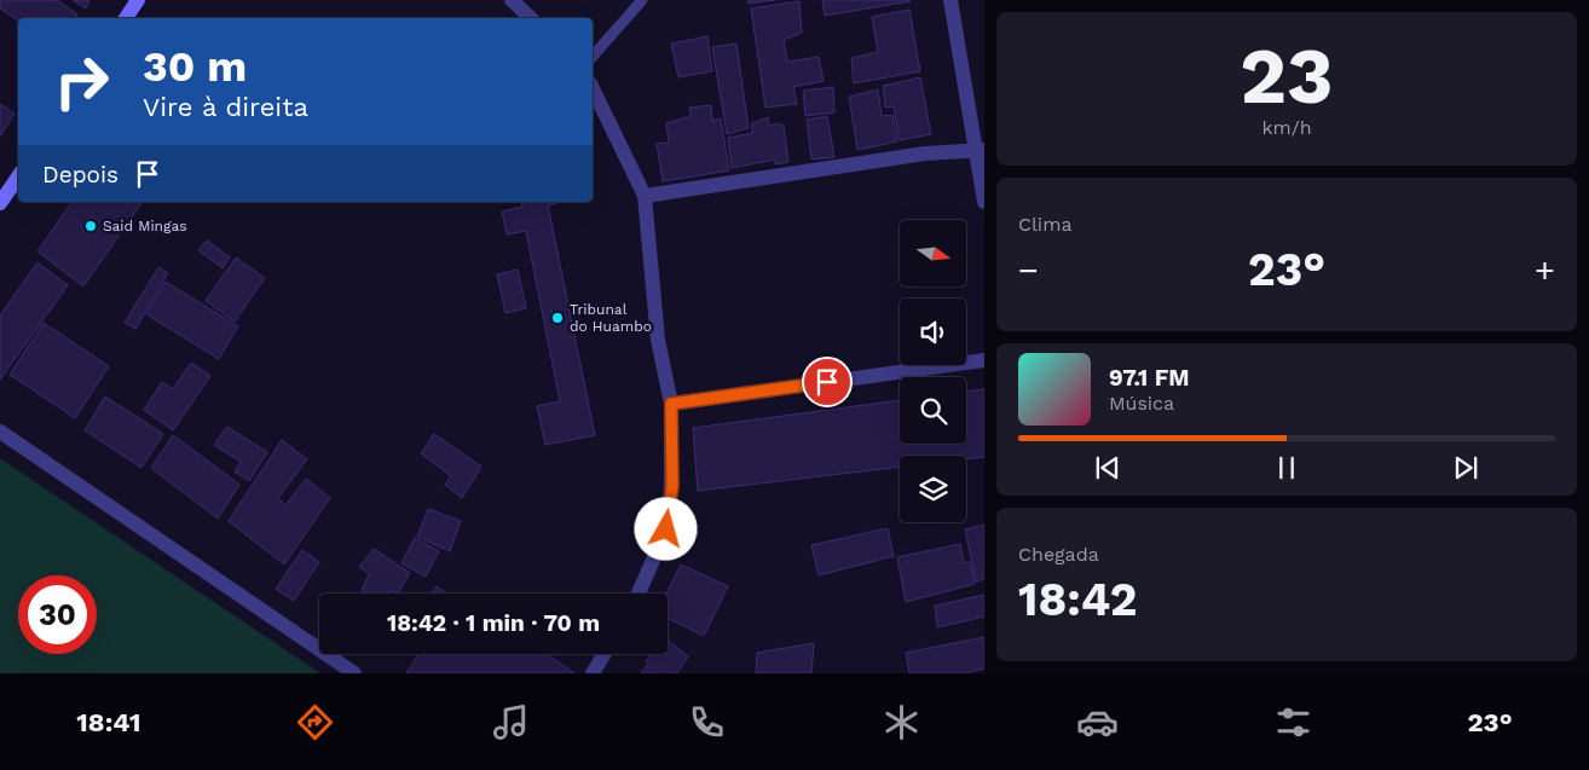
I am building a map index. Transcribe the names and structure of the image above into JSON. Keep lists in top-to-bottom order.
{
  "places": ["Said Mingas", "Tribunal do Huambo"],
  "north": "right",
  "page": {
    "tile": [
      ["23", "km/h"],
      "Clima",
      ["Chegada", "18:42"]
    ],
    "turn": ["30 m", "Vire à direita"],
    "then": "Depois",
    "heat": ["−", "23°", "+"],
    "song": ["97.1 FM", "Música"],
    "limit": "30",
    "trip": "18:42 · 1 min · 70 m",
    "tabs": ["18:41", "23°"]
  }
}
